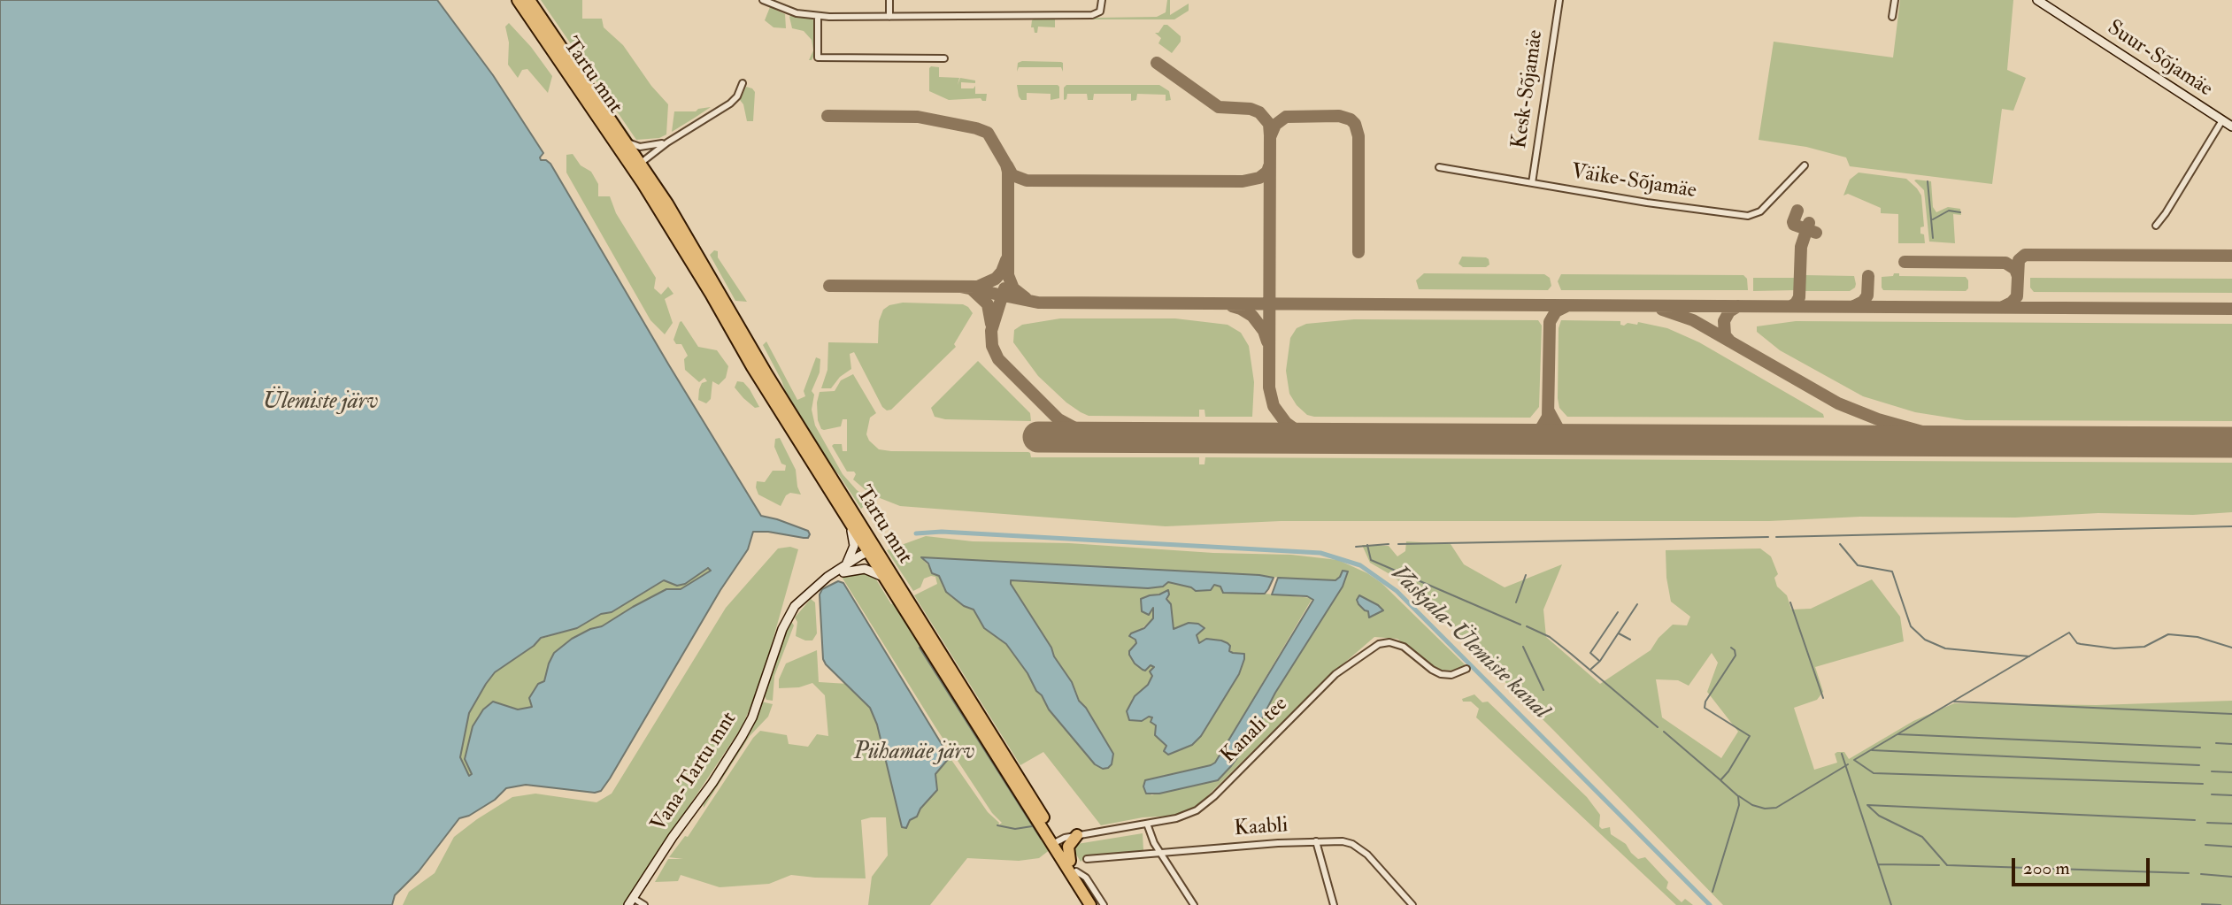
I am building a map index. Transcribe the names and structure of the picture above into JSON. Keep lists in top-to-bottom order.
{
  "streets": {
    "highway": ["Tartu mnt"],
    "street": [
      "Suur-Sõjamäe",
      "Kesk-Sõjamäe",
      "Väike-Sõjamäe",
      "Kanali tee",
      "Vana-Tartu mnt",
      "Kaabli"
    ]
  },
  "crossings": [
    ["Tartu mnt", "Kanali tee"],
    ["Tartu mnt", "Vana-Tartu mnt"],
    ["Kesk-Sõjamäe", "Väike-Sõjamäe"]
  ],
  "water": ["Ülemiste järv", "Vaskjala-Ülemiste kanal", "Pühamäe järv"],
  "scale_bar": "200 m"
}
